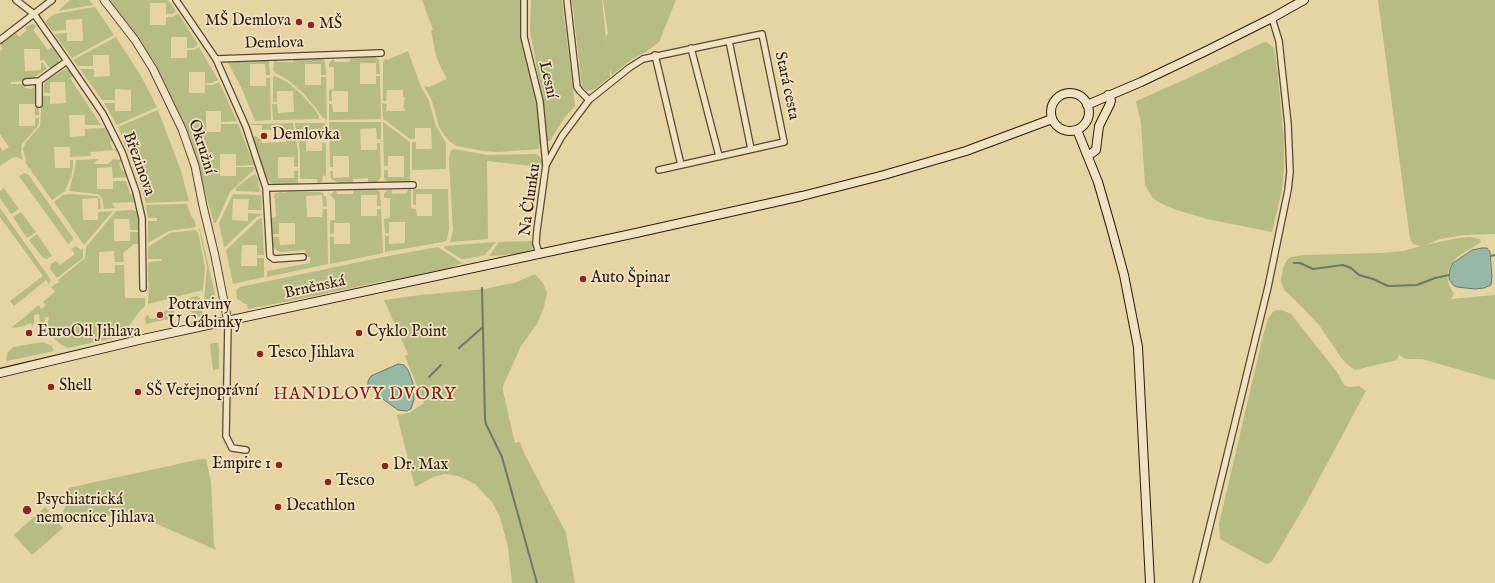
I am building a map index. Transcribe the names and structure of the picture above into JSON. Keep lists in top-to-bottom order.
{
  "streets": {
    "main road": ["Brněnská"],
    "street": [
      "Demlova",
      "Lesní",
      "Stará cesta",
      "Okružní",
      "Březinova",
      "Na Člunku"
    ]
  },
  "crossings": [
    ["Lesní", "Na Člunku"],
    ["Stará cesta", "Na Člunku"],
    ["Okružní", "Brněnská"],
    ["Na Člunku", "Brněnská"]
  ],
  "districts": ["HANDLOVY DVORY"],
  "places": [
    "MŠ Demlova",
    "MŠ",
    "Demlovka",
    "Auto Špinar",
    "Potraviny U Gábinky",
    "EuroOil Jihlava",
    "Cyklo Point",
    "Tesco Jihlava",
    "Shell",
    "SŠ Veřejnoprávní",
    "Empire 1",
    "Dr. Max",
    "Tesco",
    "Decathlon",
    "Psychiatrická nemocnice Jihlava"
  ]
}
